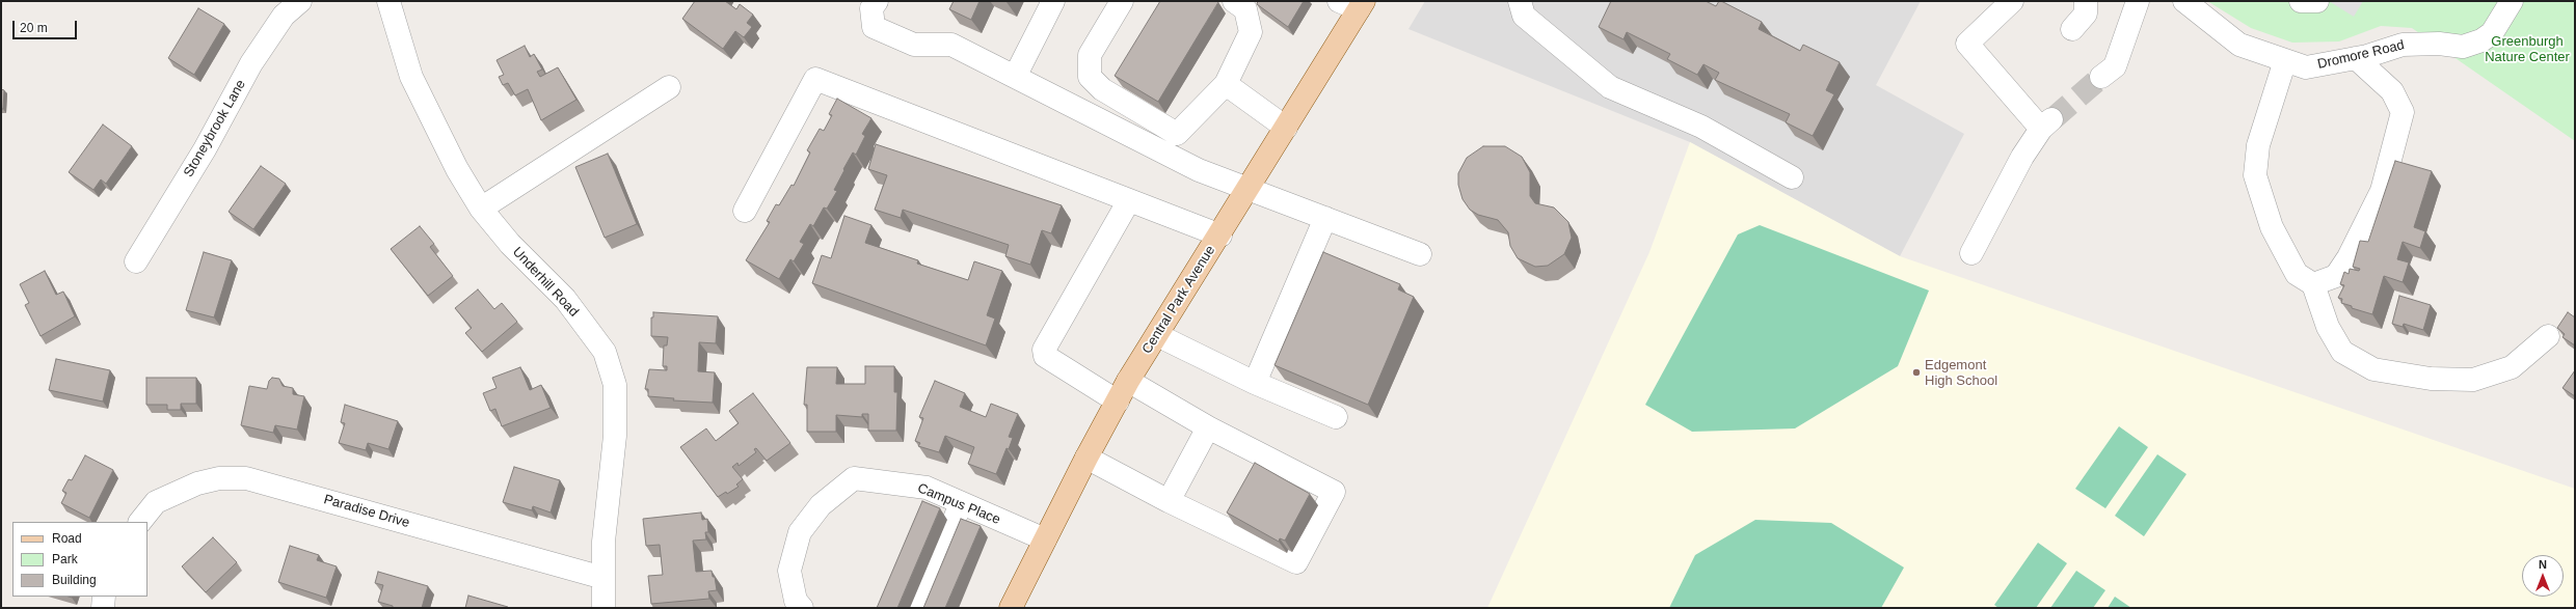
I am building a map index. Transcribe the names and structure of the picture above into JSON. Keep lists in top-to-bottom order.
{
  "streets": {
    "main road": ["Central Park Avenue"],
    "street": [
      "Dromore Road",
      "Stoneybrook Lane",
      "Underhill Road",
      "Campus Place",
      "Paradise Drive"
    ]
  },
  "crossings": [
    ["Underhill Road", "Paradise Drive"],
    ["Central Park Avenue", "Campus Place"]
  ],
  "parks": ["Greenburgh Nature Center"],
  "places": ["Edgemont High School"],
  "legend": ["Road", "Park", "Building"],
  "scale_bar": "20 m",
  "north": "top"
}
